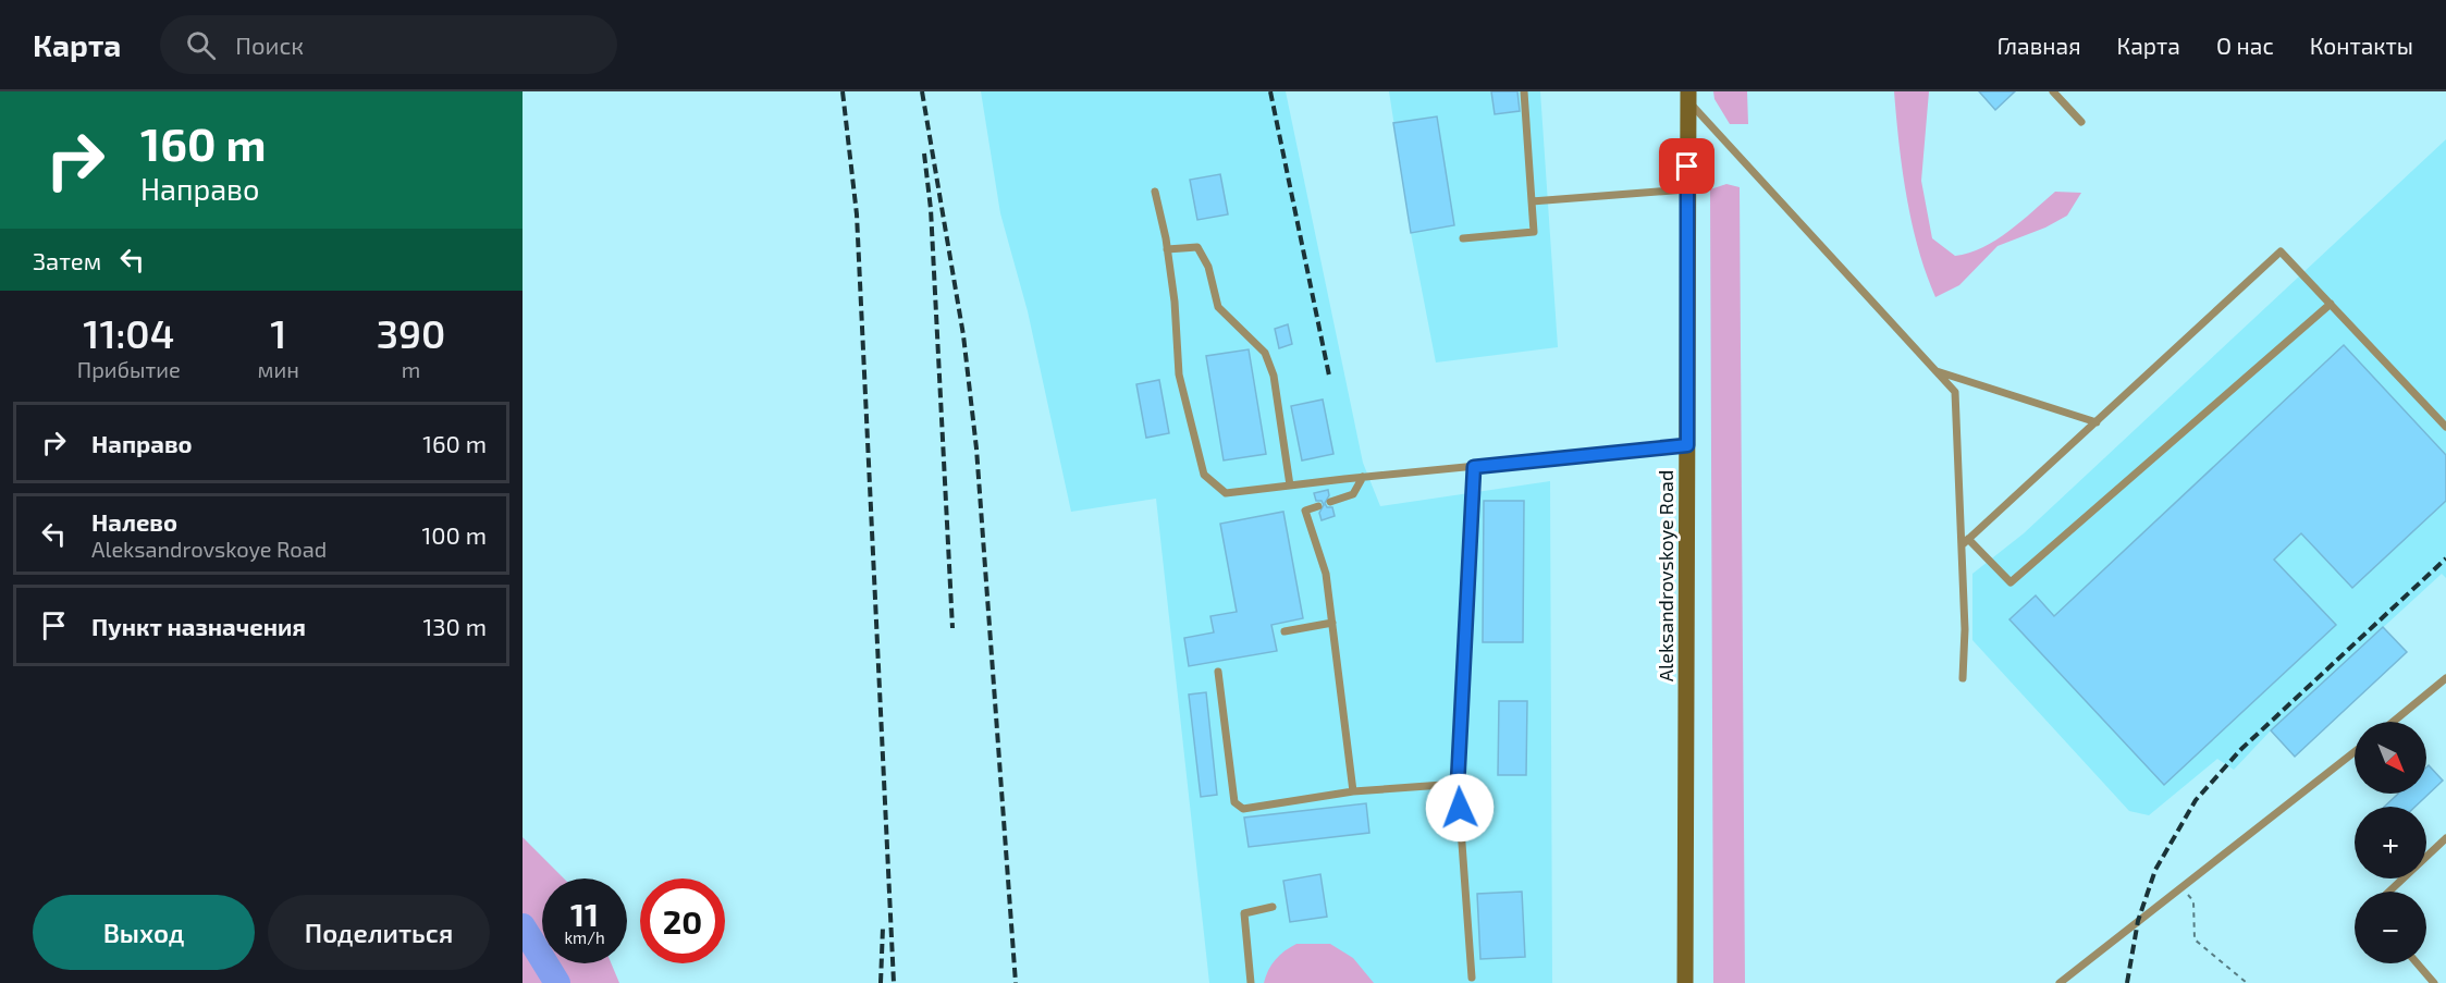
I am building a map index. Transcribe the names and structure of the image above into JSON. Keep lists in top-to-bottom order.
{
  "streets": {
    "main road": ["Aleksandrovskoye Road"]
  },
  "north": "bottom right",
  "page": {
    "header": "Карта",
    "search": "Поиск",
    "nav": [
      "Главная",
      "Карта",
      "О нас",
      "Контакты"
    ],
    "turn": ["160 m", "Направо"],
    "then": "Затем",
    "eta": [
      "11:04",
      "Прибытие",
      "1",
      "мин",
      "390",
      "m"
    ],
    "list": [
      {
        "name": "Направо",
        "value": "160 m"
      },
      {
        "name": "Налево",
        "note": "Aleksandrovskoye Road",
        "value": "100 m"
      },
      {
        "name": "Пункт назначения",
        "value": "130 m"
      }
    ],
    "map_buttons": ["+", "−"],
    "speed": "11 km/h",
    "limit": "20",
    "buttons": ["Выход", "Поделиться"]
  }
}
